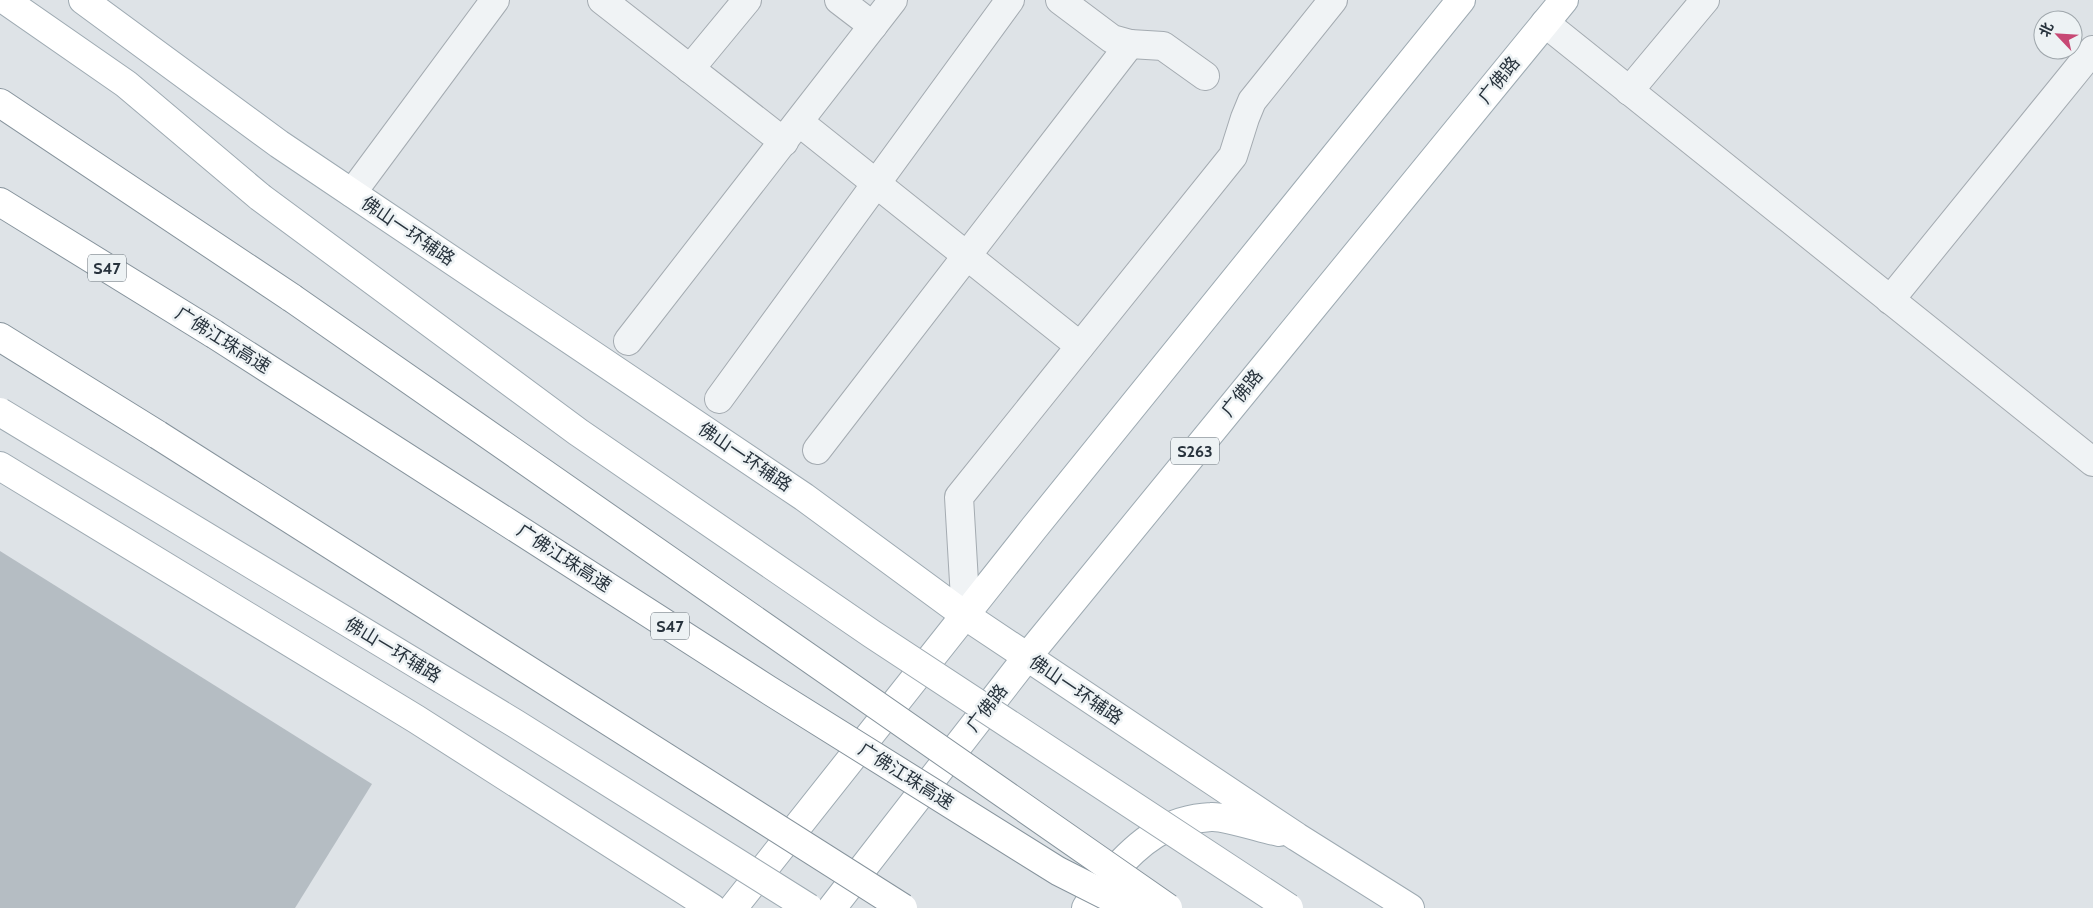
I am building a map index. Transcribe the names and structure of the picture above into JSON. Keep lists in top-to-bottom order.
{
  "streets": {
    "main road": [
      "广佛路",
      "佛山一环辅路",
      "S47",
      "广佛江珠高速",
      "S263"
    ]
  },
  "crossings": [
    ["广佛路", "佛山一环辅路"]
  ],
  "north": "top left"
}
